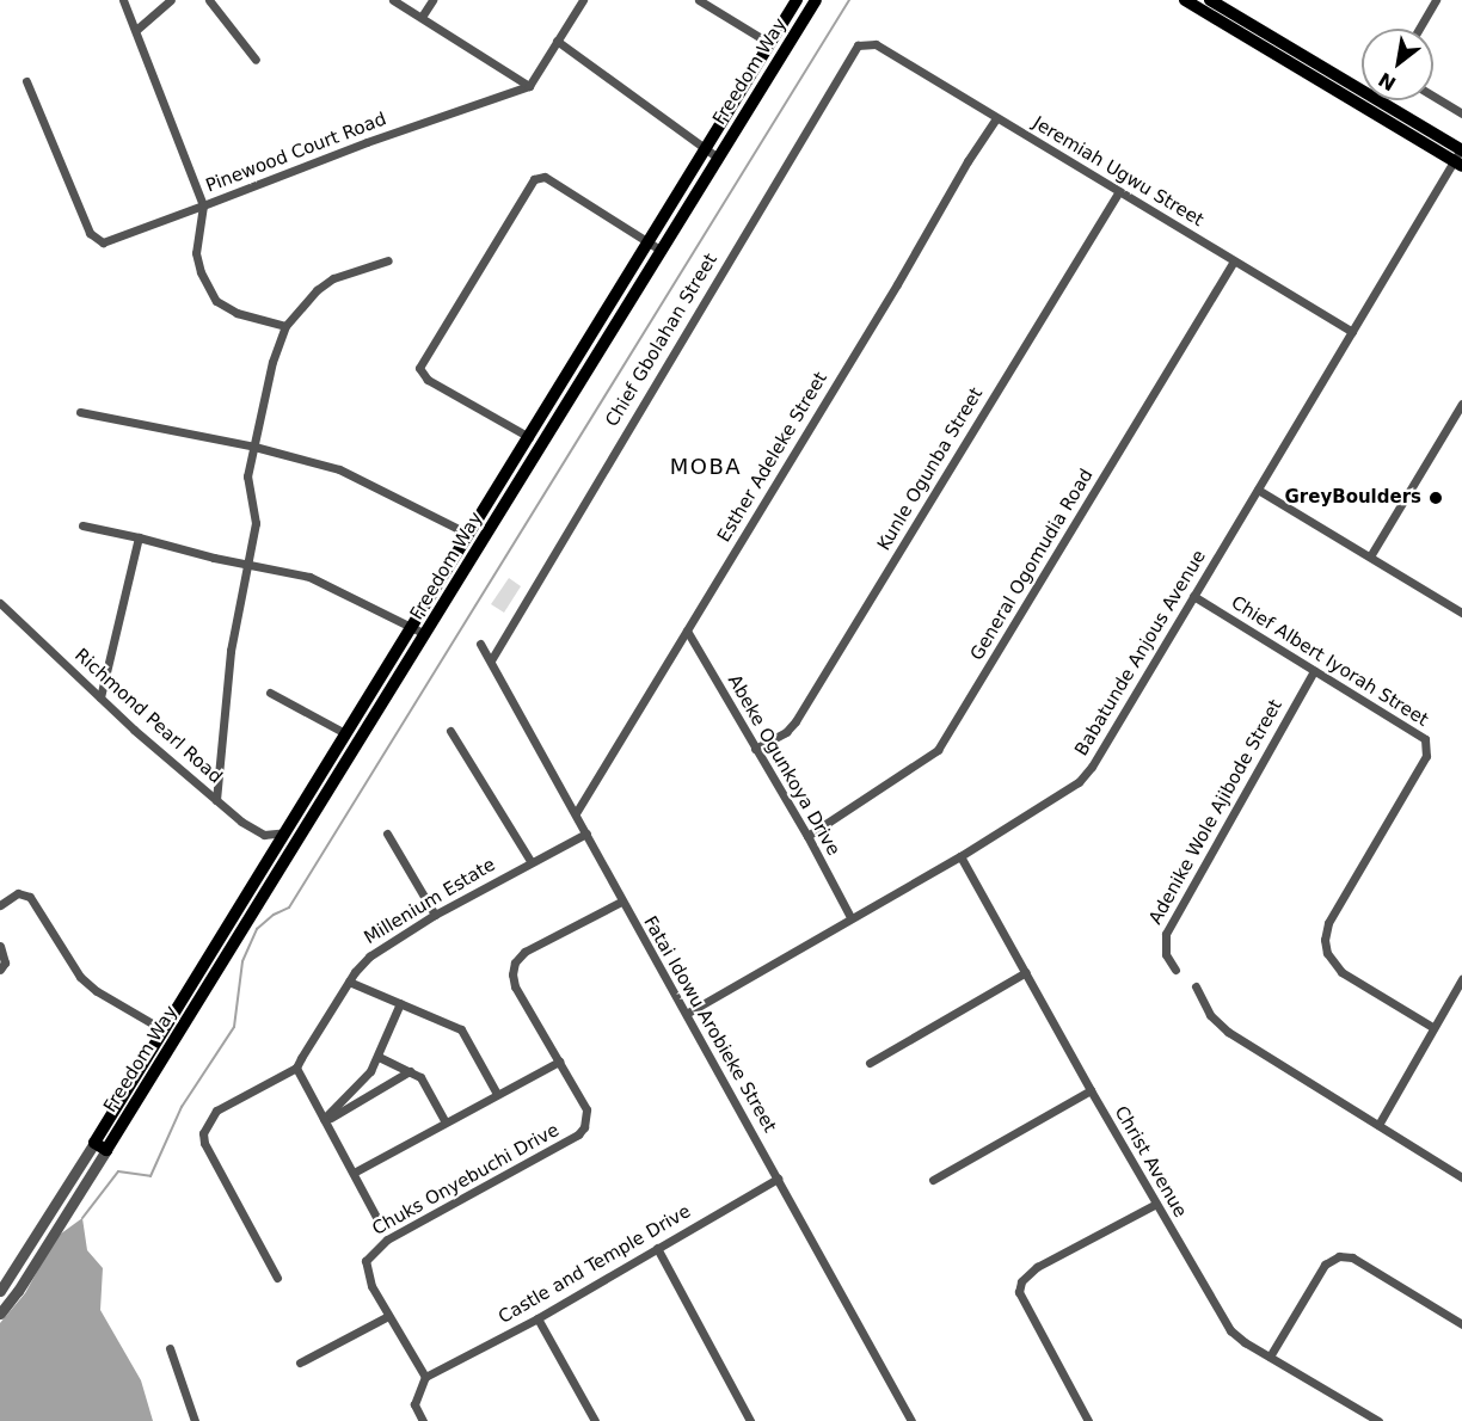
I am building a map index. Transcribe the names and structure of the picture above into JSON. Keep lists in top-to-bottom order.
{
  "streets": {
    "main road": ["Freedom Way"],
    "street": [
      "Pinewood Court Road",
      "Jeremiah Ugwu Street",
      "Chief Gbolahan Street",
      "Esther Adeleke Street",
      "Kunle Ogunba Street",
      "General Ogomudia Road",
      "Babatunde Anjous Avenue",
      "Chief Albert Iyorah Street",
      "Richmond Pearl Road",
      "Abeke Ogunkoya Drive",
      "Adenike Wole Ajibode Street",
      "Millenium Estate",
      "Fatai Idowu Arobieke Street",
      "Christ Avenue",
      "Chuks Onyebuchi Drive",
      "Castle and Temple Drive"
    ]
  },
  "crossings": [
    ["Freedom Way", "Richmond Pearl Road"],
    ["Jeremiah Ugwu Street", "Chief Gbolahan Street"],
    ["Jeremiah Ugwu Street", "Esther Adeleke Street"],
    ["Jeremiah Ugwu Street", "Kunle Ogunba Street"],
    ["Jeremiah Ugwu Street", "General Ogomudia Road"],
    ["Jeremiah Ugwu Street", "Babatunde Anjous Avenue"],
    ["Chief Gbolahan Street", "Fatai Idowu Arobieke Street"],
    ["Esther Adeleke Street", "Abeke Ogunkoya Drive"],
    ["Esther Adeleke Street", "Fatai Idowu Arobieke Street"],
    ["Kunle Ogunba Street", "Abeke Ogunkoya Drive"],
    ["General Ogomudia Road", "Abeke Ogunkoya Drive"],
    ["Babatunde Anjous Avenue", "Chief Albert Iyorah Street"],
    ["Babatunde Anjous Avenue", "Abeke Ogunkoya Drive"],
    ["Babatunde Anjous Avenue", "Fatai Idowu Arobieke Street"],
    ["Babatunde Anjous Avenue", "Christ Avenue"],
    ["Chief Albert Iyorah Street", "Adenike Wole Ajibode Street"],
    ["Millenium Estate", "Fatai Idowu Arobieke Street"],
    ["Fatai Idowu Arobieke Street", "Chuks Onyebuchi Drive"],
    ["Fatai Idowu Arobieke Street", "Castle and Temple Drive"],
    ["Chuks Onyebuchi Drive", "Castle and Temple Drive"]
  ],
  "districts": ["MOBA"],
  "places": ["GreyBoulders"],
  "north": "bottom left"
}
